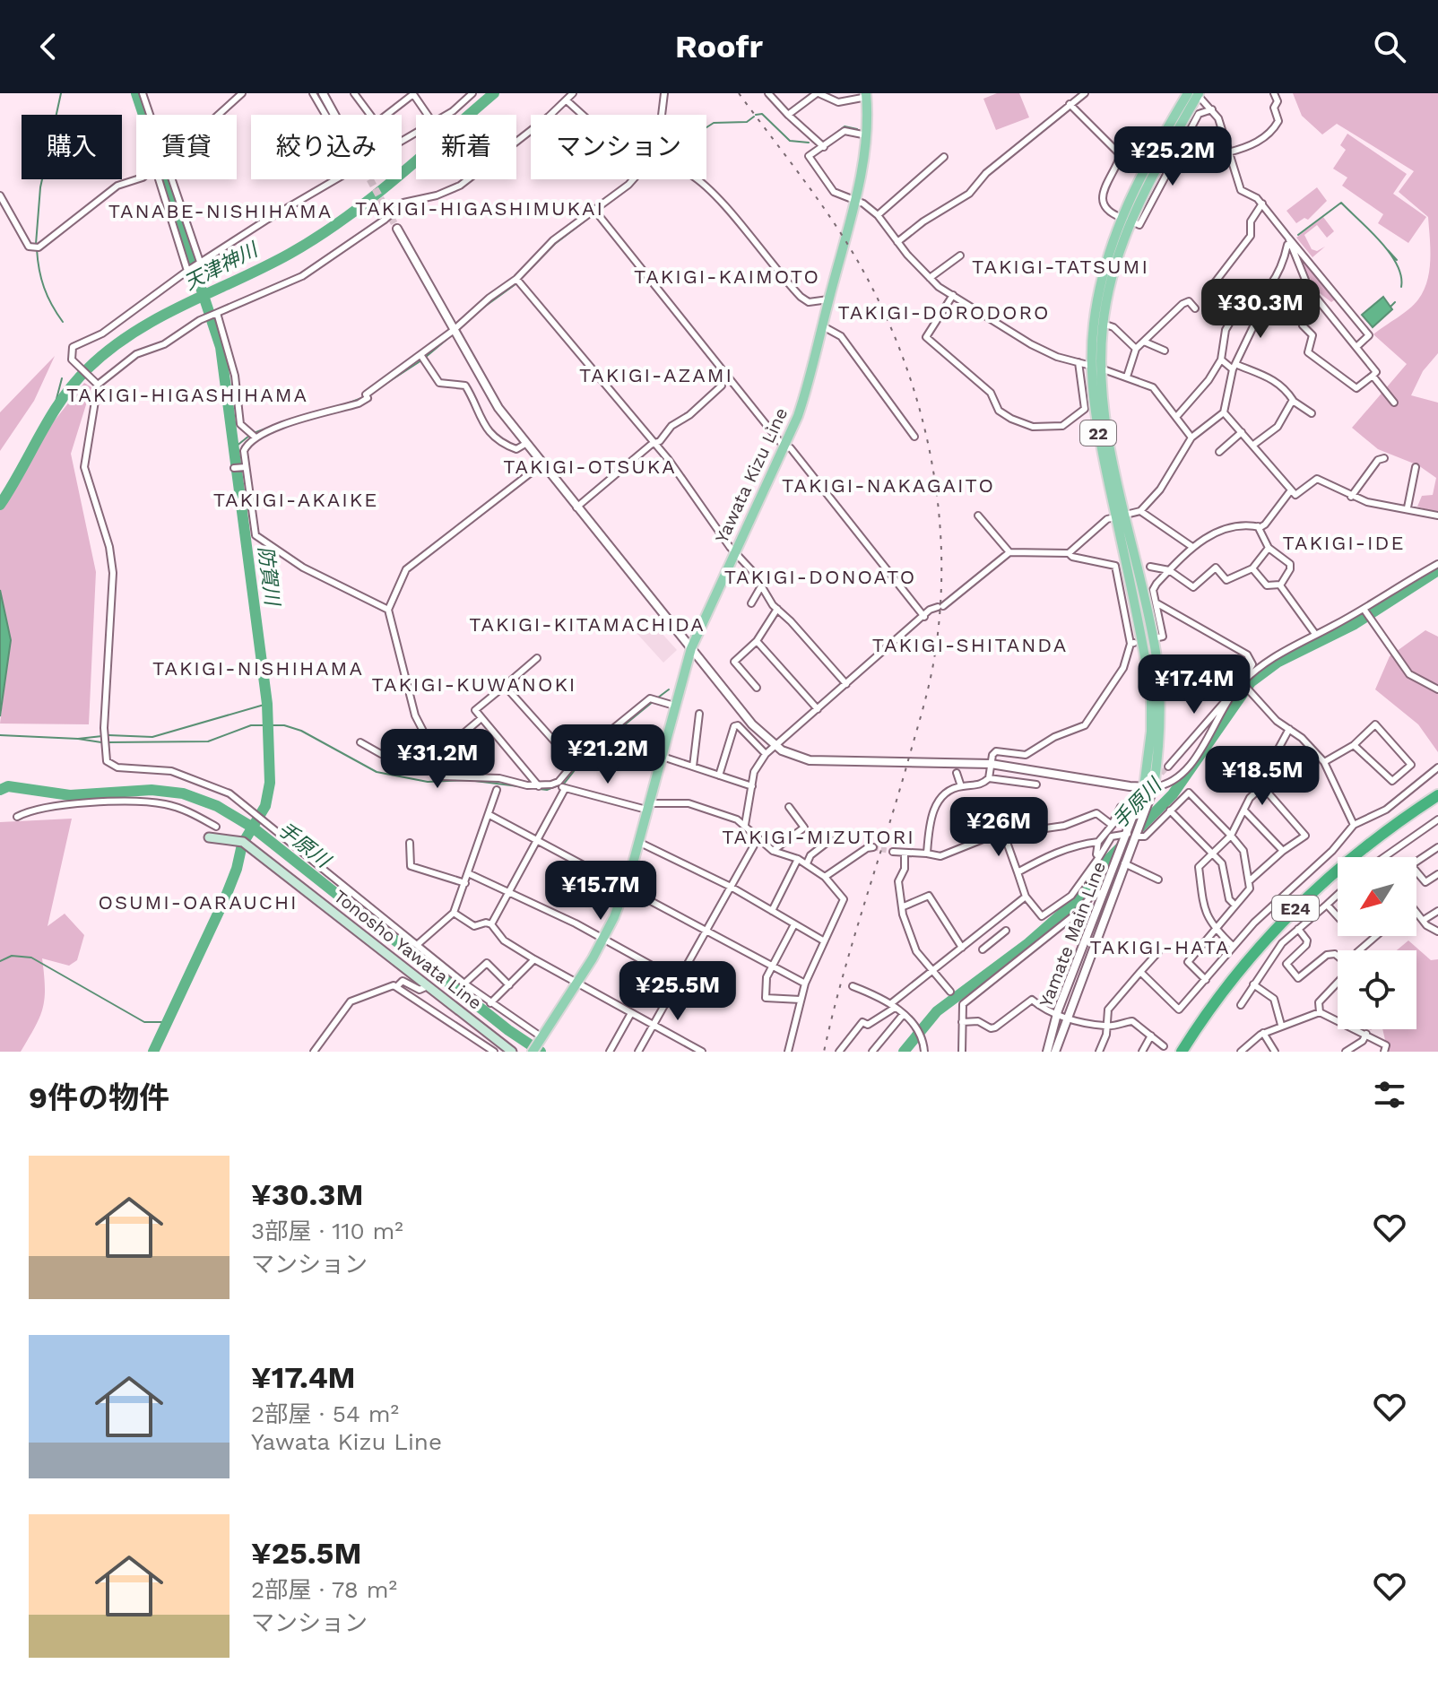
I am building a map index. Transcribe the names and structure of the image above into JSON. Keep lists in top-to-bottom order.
{
  "streets": {
    "highway": ["E24"],
    "main road": ["22", "Yawata Kizu Line", "Tonosho Yawata Line"],
    "street": ["Yamate Main Line"]
  },
  "crossings": [
    ["22", "Yamate Main Line"]
  ],
  "districts": [
    "TAKIGI-HIGASHIMUKAI",
    "TANABE-NISHIHAMA",
    "TAKIGI-TATSUMI",
    "TAKIGI-KAIMOTO",
    "TAKIGI-DORODORO",
    "TAKIGI-AZAMI",
    "TAKIGI-HIGASHIHAMA",
    "TAKIGI-OTSUKA",
    "TAKIGI-NAKAGAITO",
    "TAKIGI-AKAIKE",
    "TAKIGI-IDE",
    "TAKIGI-DONOATO",
    "TAKIGI-KITAMACHIDA",
    "TAKIGI-SHITANDA",
    "TAKIGI-NISHIHAMA",
    "TAKIGI-KUWANOKI",
    "TAKIGI-MIZUTORI",
    "OSUMI-OARAUCHI",
    "TAKIGI-HATA"
  ],
  "water": ["天津神川", "防賀川", "手原川"],
  "north": "bottom left",
  "page": {
    "header": "Roofr",
    "chip": [
      "購入",
      "賃貸",
      "絞り込み",
      "新着",
      "マンション"
    ],
    "price": [
      "¥25.2M",
      "¥30.3M",
      "¥17.4M",
      "¥21.2M",
      "¥31.2M",
      "¥18.5M",
      "¥26M",
      "¥15.7M",
      "¥25.5M"
    ],
    "heading": "9件の物件",
    "list": [
      {
        "name": "¥30.3M",
        "note": "3部屋 · 110 m² · マンション"
      },
      {
        "name": "¥17.4M",
        "note": "2部屋 · 54 m² · Yawata Kizu Line"
      },
      {
        "name": "¥25.5M",
        "note": "2部屋 · 78 m² · マンション"
      }
    ]
  }
}
